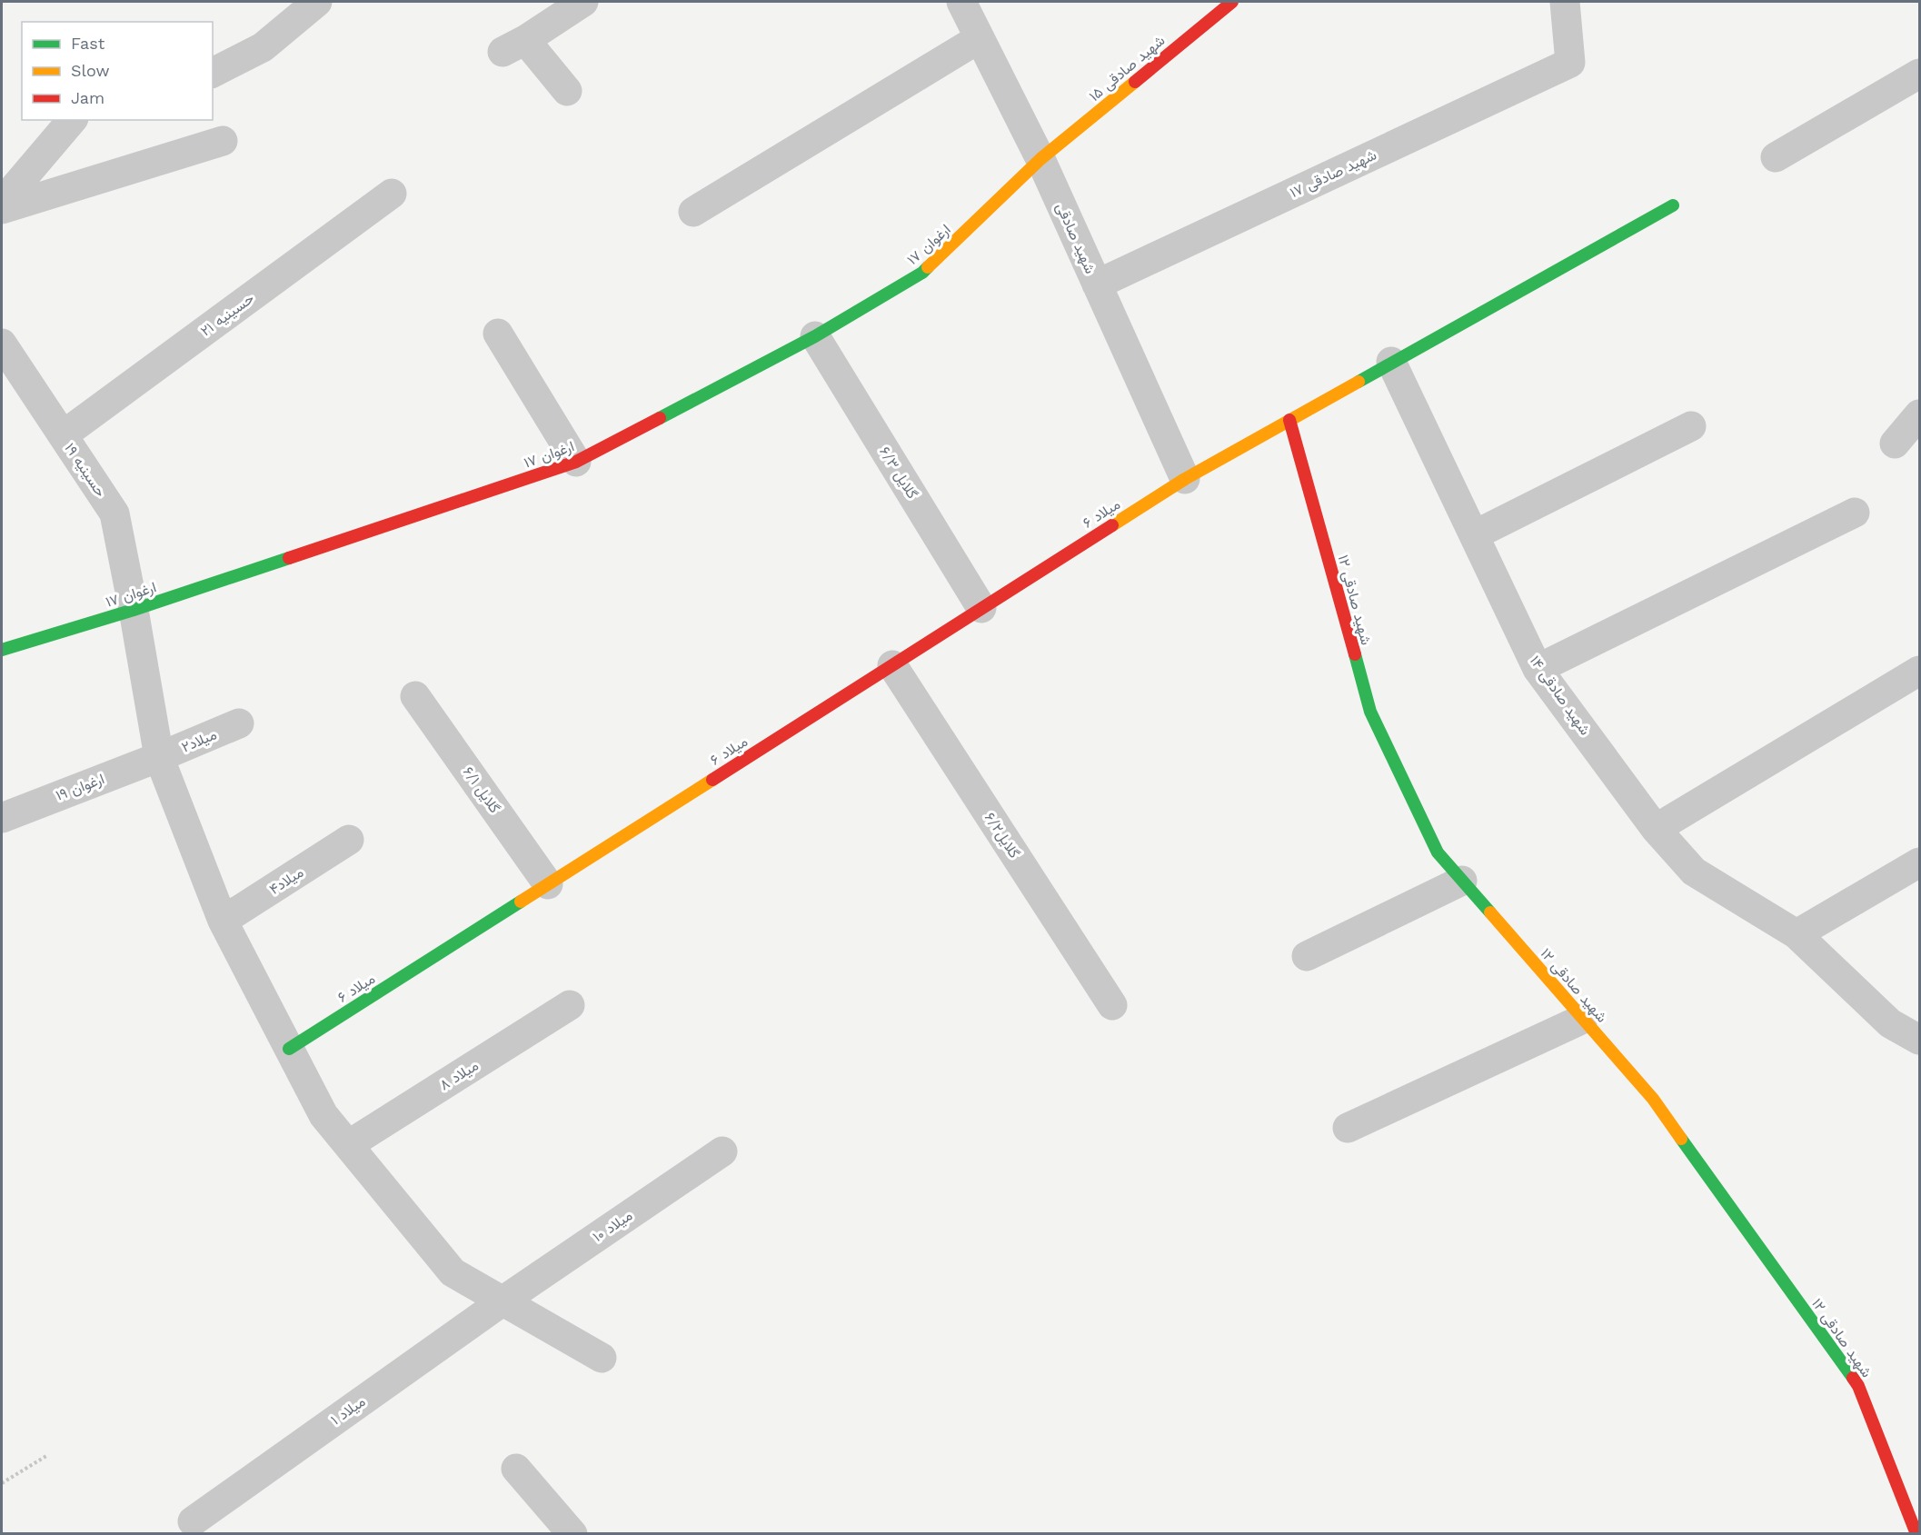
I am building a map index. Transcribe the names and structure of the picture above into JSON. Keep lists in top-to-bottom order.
{
  "streets": {
    "street": [
      "شهید صادقی ۱۵",
      "شهید صادقی ۱۷",
      "شهید صادقی",
      "ارغوان ۱۷",
      "حسینیه ۲۱",
      "حسینیه ۱۹",
      "گلایل ۶/۳",
      "میلاد ۶",
      "شهید صادقی ۱۲",
      "شهید صادقی ۱۴",
      "میلاد۲",
      "ارغوان ۱۹",
      "گلایل ۶/۱",
      "گلایل۶/۲",
      "میلاد۴",
      "میلاد ۸",
      "میلاد ۱۰",
      "میلاد ۱"
    ]
  },
  "crossings": [
    ["شهید صادقی ۱۵", "شهید صادقی"],
    ["شهید صادقی ۱۵", "ارغوان ۱۷"],
    ["شهید صادقی ۱۷", "شهید صادقی"],
    ["شهید صادقی", "ارغوان ۱۷"],
    ["شهید صادقی", "میلاد ۶"],
    ["ارغوان ۱۷", "حسینیه ۱۹"],
    ["ارغوان ۱۷", "گلایل ۶/۳"],
    ["حسینیه ۲۱", "حسینیه ۱۹"],
    ["حسینیه ۱۹", "میلاد ۶"],
    ["حسینیه ۱۹", "میلاد۲"],
    ["حسینیه ۱۹", "ارغوان ۱۹"],
    ["حسینیه ۱۹", "میلاد۴"],
    ["حسینیه ۱۹", "میلاد ۸"],
    ["حسینیه ۱۹", "میلاد ۱۰"],
    ["حسینیه ۱۹", "میلاد ۱"],
    ["گلایل ۶/۳", "میلاد ۶"],
    ["میلاد ۶", "شهید صادقی ۱۲"],
    ["میلاد ۶", "شهید صادقی ۱۴"],
    ["میلاد ۶", "گلایل ۶/۱"],
    ["میلاد ۶", "گلایل۶/۲"],
    ["میلاد۲", "ارغوان ۱۹"],
    ["میلاد ۱۰", "میلاد ۱"]
  ],
  "legend": ["Fast", "Slow", "Jam"]
}
